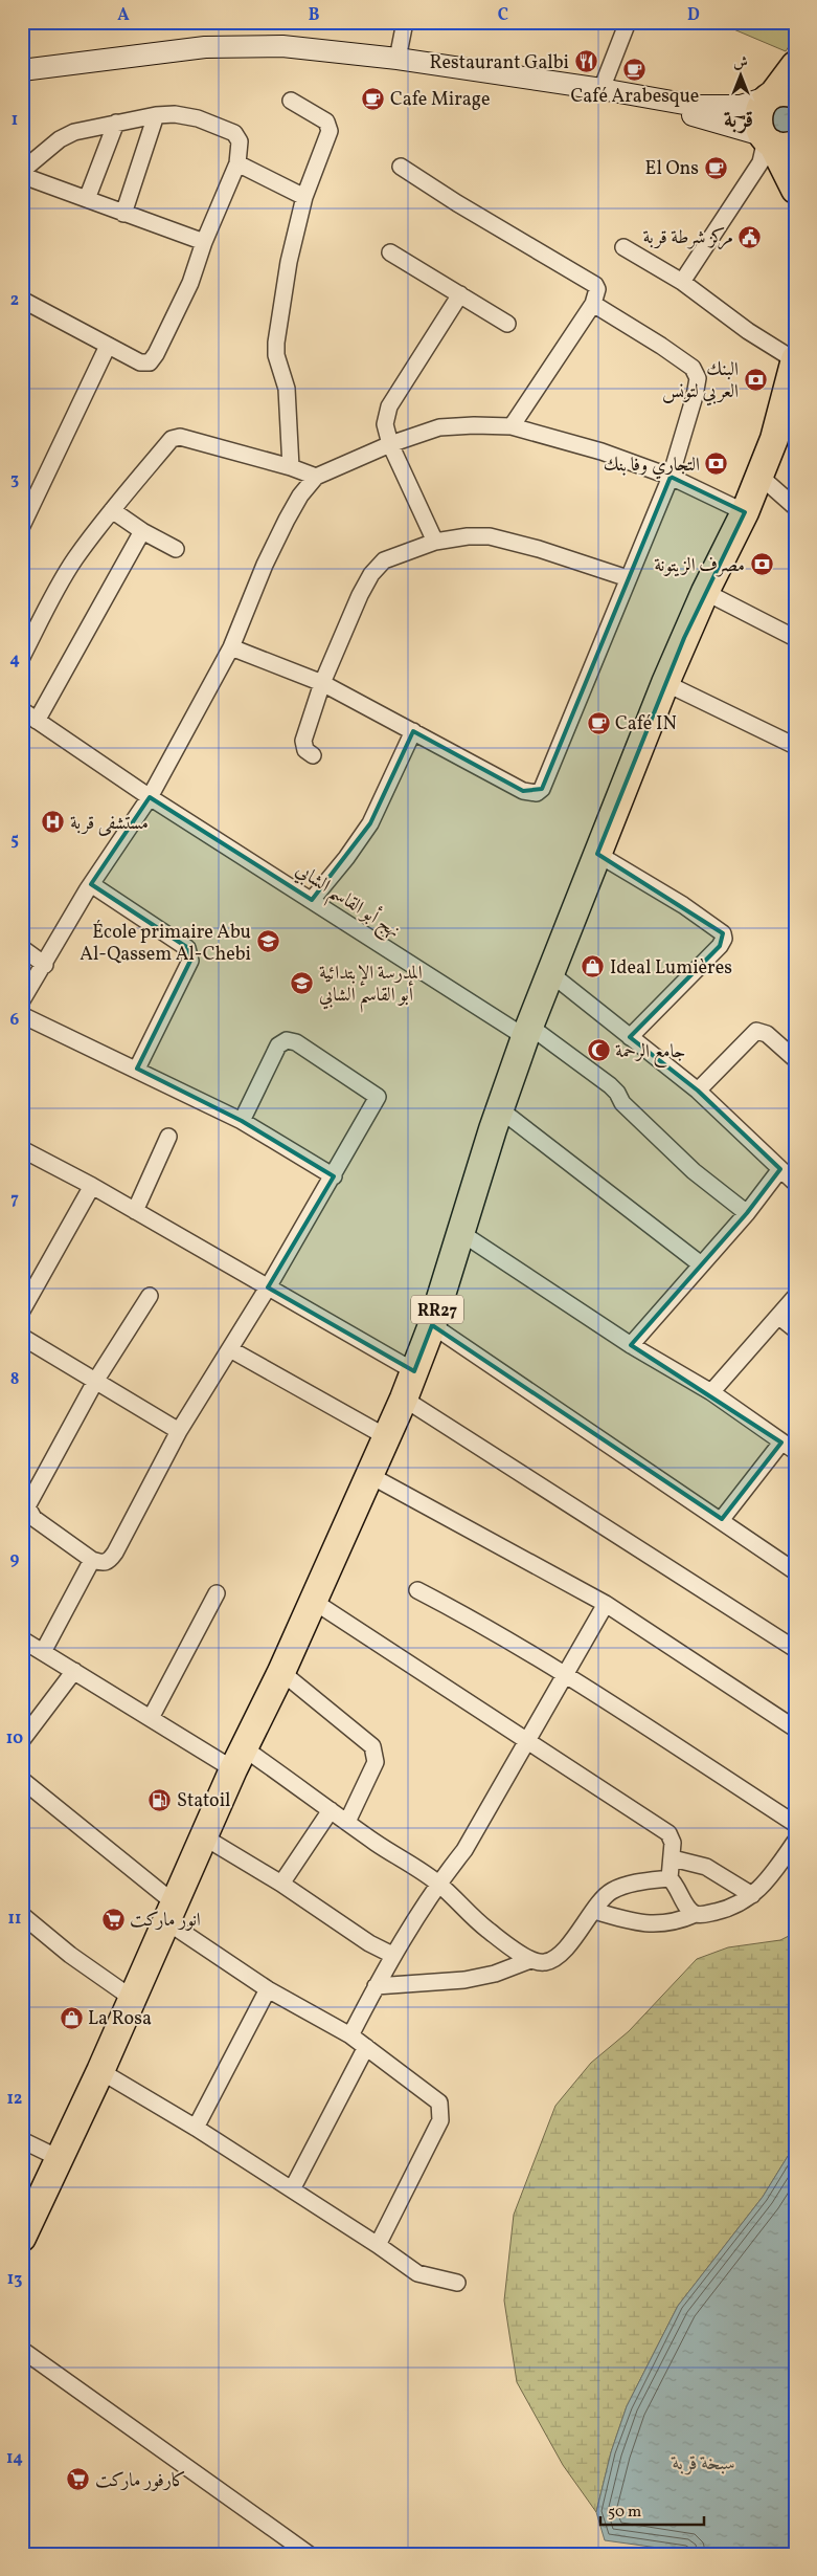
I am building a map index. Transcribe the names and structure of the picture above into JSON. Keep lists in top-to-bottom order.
{
  "streets": {
    "highway": ["RR27"],
    "street": ["نهج أبو القاسم الشابي"]
  },
  "crossings": [
    ["نهج أبو القاسم الشابي", "RR27"]
  ],
  "districts": ["قربة"],
  "water": ["سبخة قربة"],
  "places": {
    "restaurant": ["Restaurant Galbi"],
    "cafe": [
      "Café Arabesque",
      "Cafe Mirage",
      "El Ons",
      "Café IN"
    ],
    "public building": ["مركز شرطة قربة"],
    "bank": ["البنك العربي لتونس", "التجاري وفا بنك", "مصرف الزيتونة"],
    "hospital": ["مستشفى قربة"],
    "school or university": ["École primaire Abu Al-Qassem Al-Chebi", "المدرسة الإبتدائية أبو القاسم الشابي"],
    "shop": ["Ideal Lumières", "La Rosa"],
    "mosque": ["جامع الرحمة"],
    "fuel station": ["Statoil"],
    "supermarket": ["انور ماركت", "كارفور ماركت"]
  },
  "scale_bar": "50 m",
  "north": "top",
  "grid": {
    "columns": [
      "A",
      "B",
      "C",
      "D"
    ],
    "rows": [
      "1",
      "2",
      "3",
      "4",
      "5",
      "6",
      "7",
      "8",
      "9",
      "10",
      "11",
      "12",
      "13",
      "14"
    ]
  }
}
